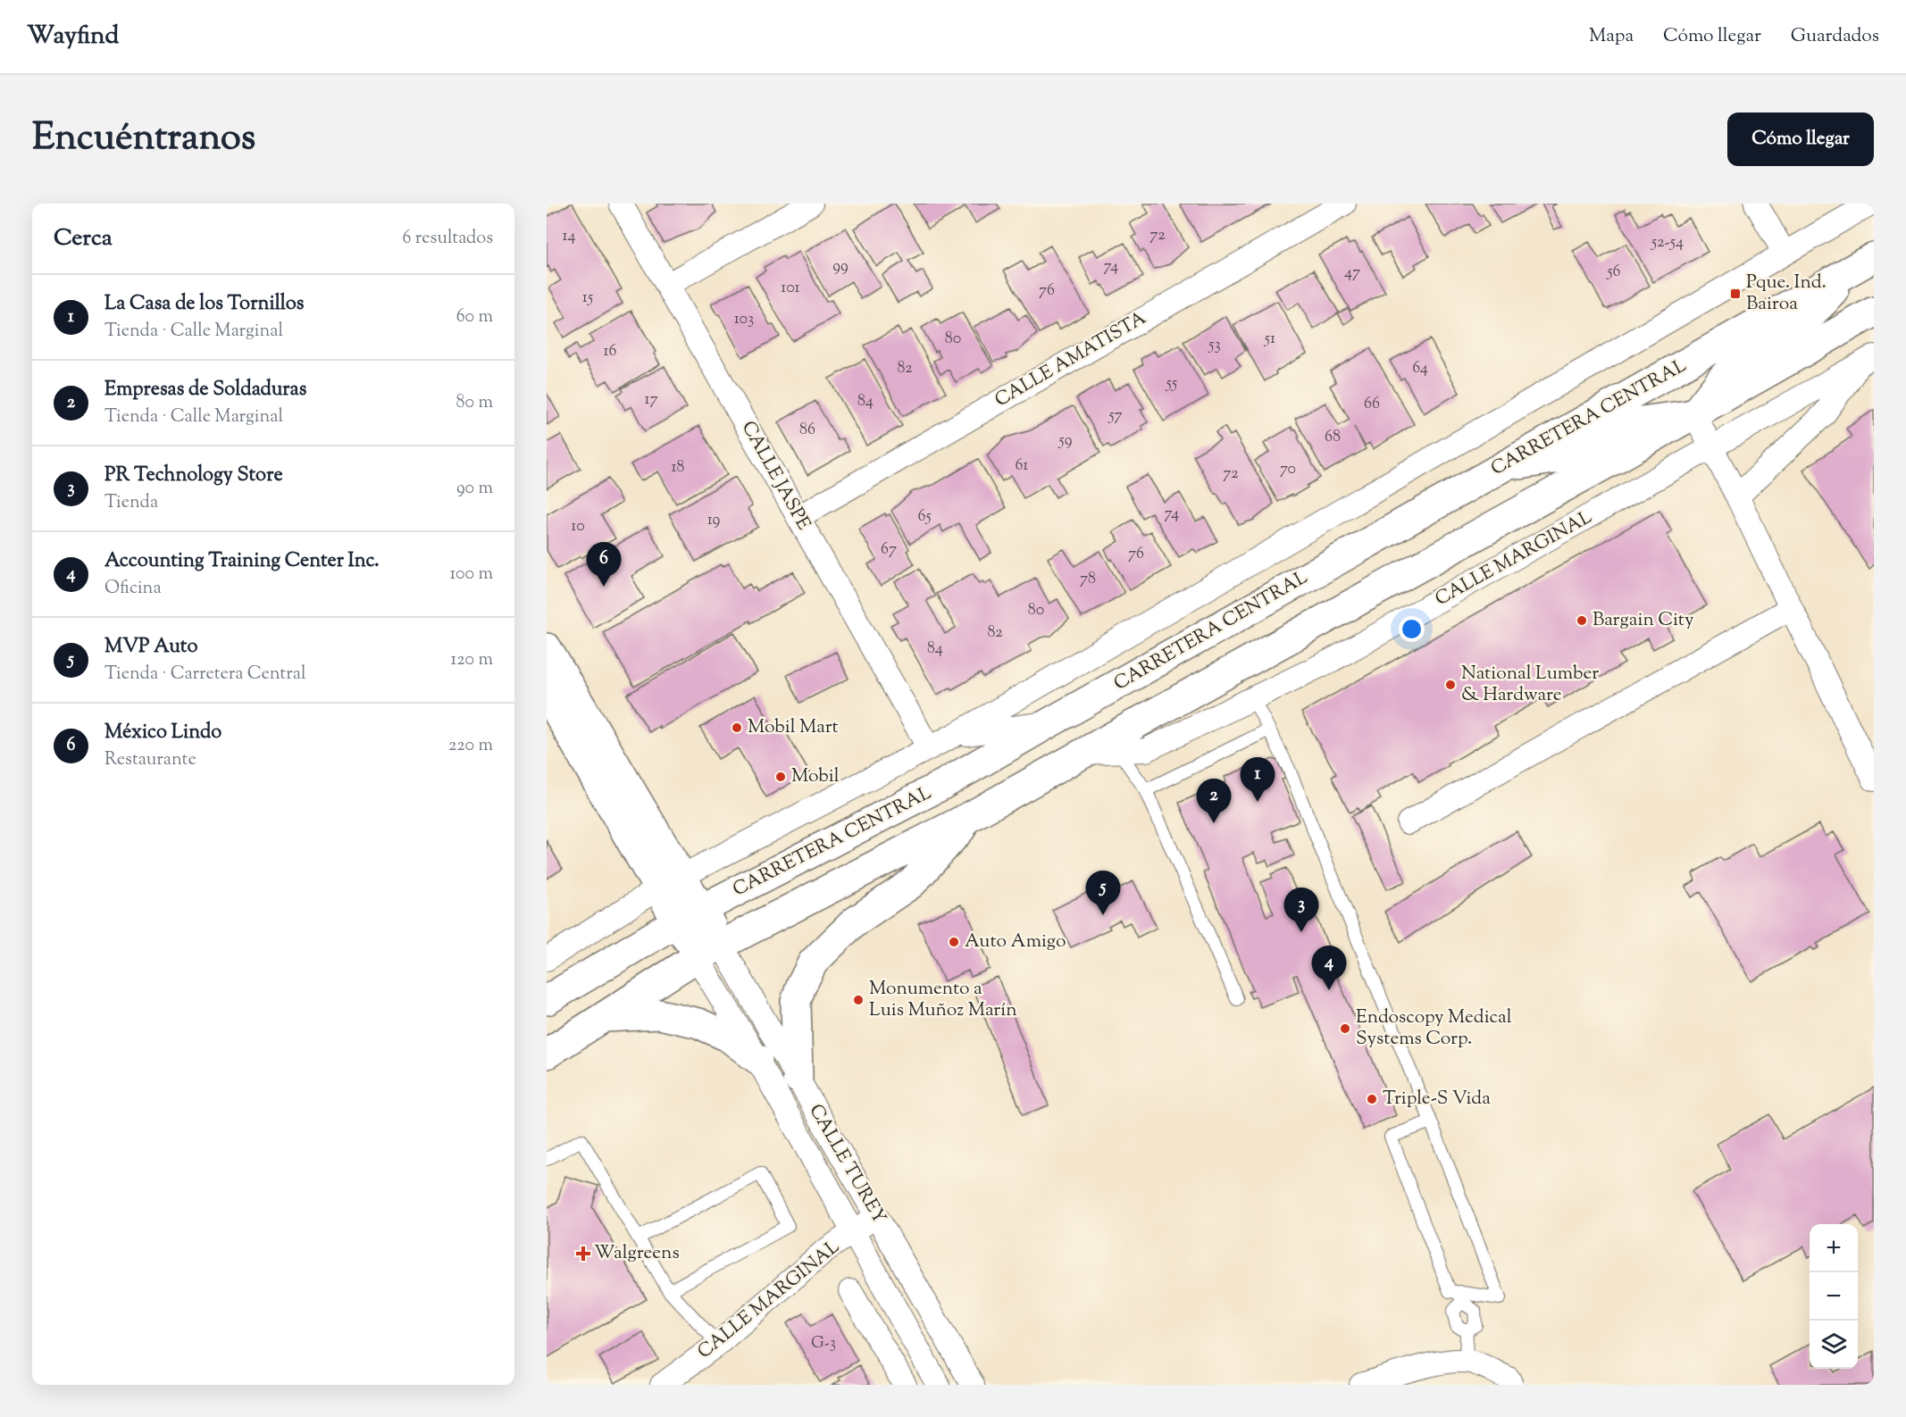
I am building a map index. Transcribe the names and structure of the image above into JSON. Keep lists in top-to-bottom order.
{
  "streets": {
    "main road": ["CARRETERA CENTRAL"],
    "street": [
      "CALLE AMATISTA",
      "CALLE JASPE",
      "CALLE MARGINAL",
      "CALLE TUREY"
    ]
  },
  "crossings": [
    ["CALLE AMATISTA", "CALLE JASPE"],
    ["CALLE MARGINAL", "CALLE TUREY"]
  ],
  "places": {
    "transit": ["Pque. Ind. Bairoa"],
    "other": [
      "Bargain City",
      "National Lumber & Hardware",
      "Mobil Mart",
      "Mobil",
      "Auto Amigo",
      "Monumento a Luis Muñoz Marín",
      "Endoscopy Medical Systems Corp.",
      "Triple-S Vida"
    ],
    "health": ["Walgreens"]
  },
  "house_numbers": [
    "72",
    "14",
    "52-54",
    "99",
    "74",
    "56",
    "47",
    "101",
    "76",
    "15",
    "103",
    "80",
    "51",
    "53",
    "16",
    "82",
    "64",
    "55",
    "17",
    "84",
    "66",
    "57",
    "86",
    "68",
    "59",
    "61",
    "18",
    "70",
    "72",
    "74",
    "65",
    "19",
    "10",
    "67",
    "76",
    "78",
    "80",
    "82",
    "84",
    "G-3"
  ],
  "page": {
    "header": "Wayfind",
    "nav": ["Mapa", "Cómo llegar", "Guardados"],
    "title": "Encuéntranos",
    "buttons": "Cómo llegar",
    "heading": ["Cerca", "6 resultados"],
    "list": [
      {
        "mark": "1",
        "name": "La Casa de los Tornillos",
        "note": "Tienda · Calle Marginal",
        "value": "60 m"
      },
      {
        "mark": "2",
        "name": "Empresas de Soldaduras",
        "note": "Tienda · Calle Marginal",
        "value": "80 m"
      },
      {
        "mark": "3",
        "name": "PR Technology Store",
        "note": "Tienda",
        "value": "90 m"
      },
      {
        "mark": "4",
        "name": "Accounting Training Center Inc.",
        "note": "Oficina",
        "value": "100 m"
      },
      {
        "mark": "5",
        "name": "MVP Auto",
        "note": "Tienda · Carretera Central",
        "value": "120 m"
      },
      {
        "mark": "6",
        "name": "México Lindo",
        "note": "Restaurante",
        "value": "220 m"
      }
    ],
    "pins": [
      "6",
      "1",
      "2",
      "5",
      "3",
      "4"
    ],
    "map_buttons": ["+", "−"]
  }
}
